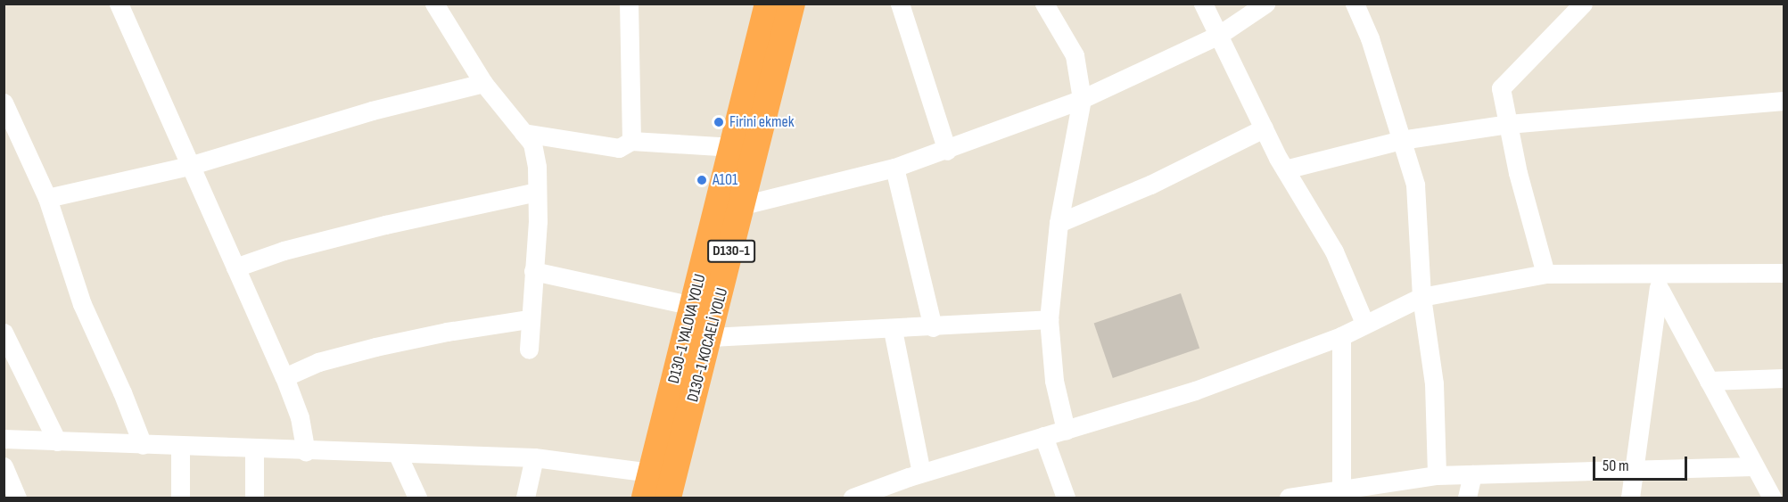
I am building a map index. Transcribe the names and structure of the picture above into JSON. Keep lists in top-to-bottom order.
{
  "streets": {
    "highway": ["D130-1", "D130-1 YALOVA YOLU", "D130-1 KOCAELİ YOLU"]
  },
  "places": ["Firini ekmek", "A101"],
  "scale_bar": "50 m"
}
